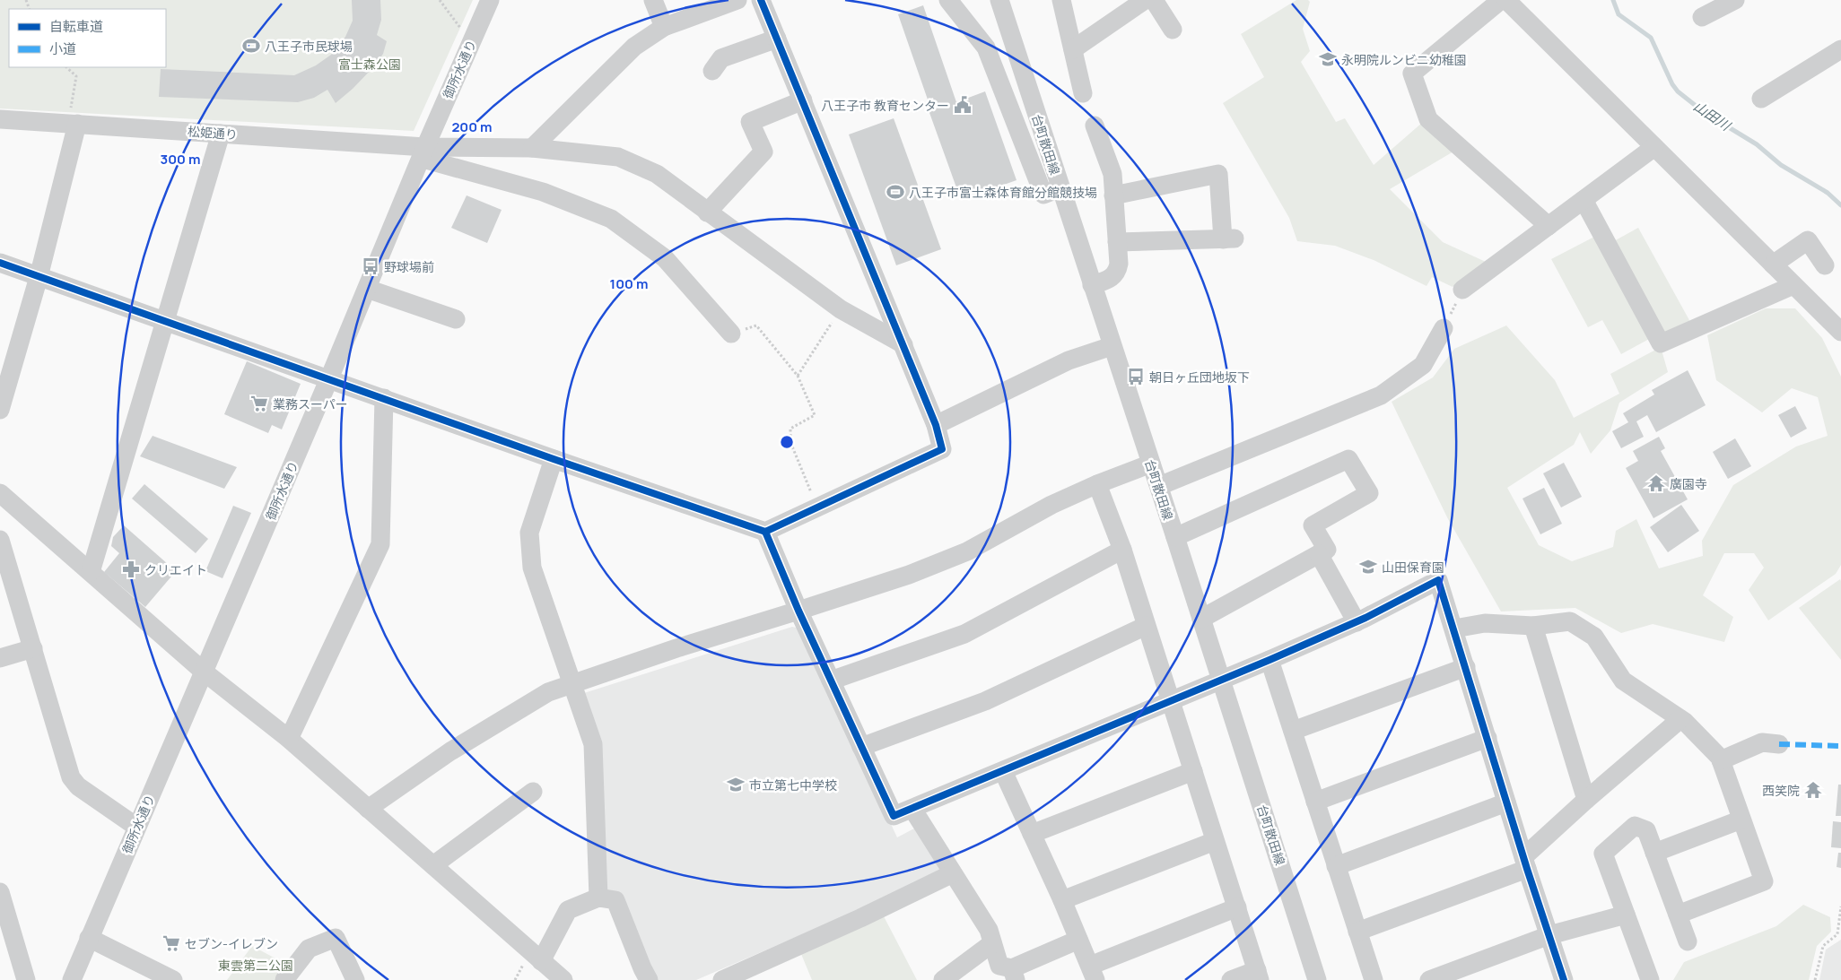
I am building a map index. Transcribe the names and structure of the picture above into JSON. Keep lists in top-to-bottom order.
{
  "streets": {
    "street": ["御所水通り", "松姫通り", "台町散田線"]
  },
  "crossings": [
    ["御所水通り", "松姫通り"]
  ],
  "water": ["山田川"],
  "parks": ["富士森公園", "東雲第二公園"],
  "places": {
    "sports": ["八王子市民球場", "八王子市富士森体育館分館競技場"],
    "school or university": ["永明院ルンビニ幼稚園", "山田保育園", "市立第七中学校"],
    "public building": ["八王子市 教育センター"],
    "bus stop": ["野球場前", "朝日ヶ丘団地坂下"],
    "supermarket": ["業務スーパー", "セブン-イレブン"],
    "temple": ["廣園寺", "西笑院"],
    "pharmacy": ["クリエイト"]
  },
  "legend": ["自転車道", "小道"],
  "rings": ["200 m", "300 m", "100 m"]
}
